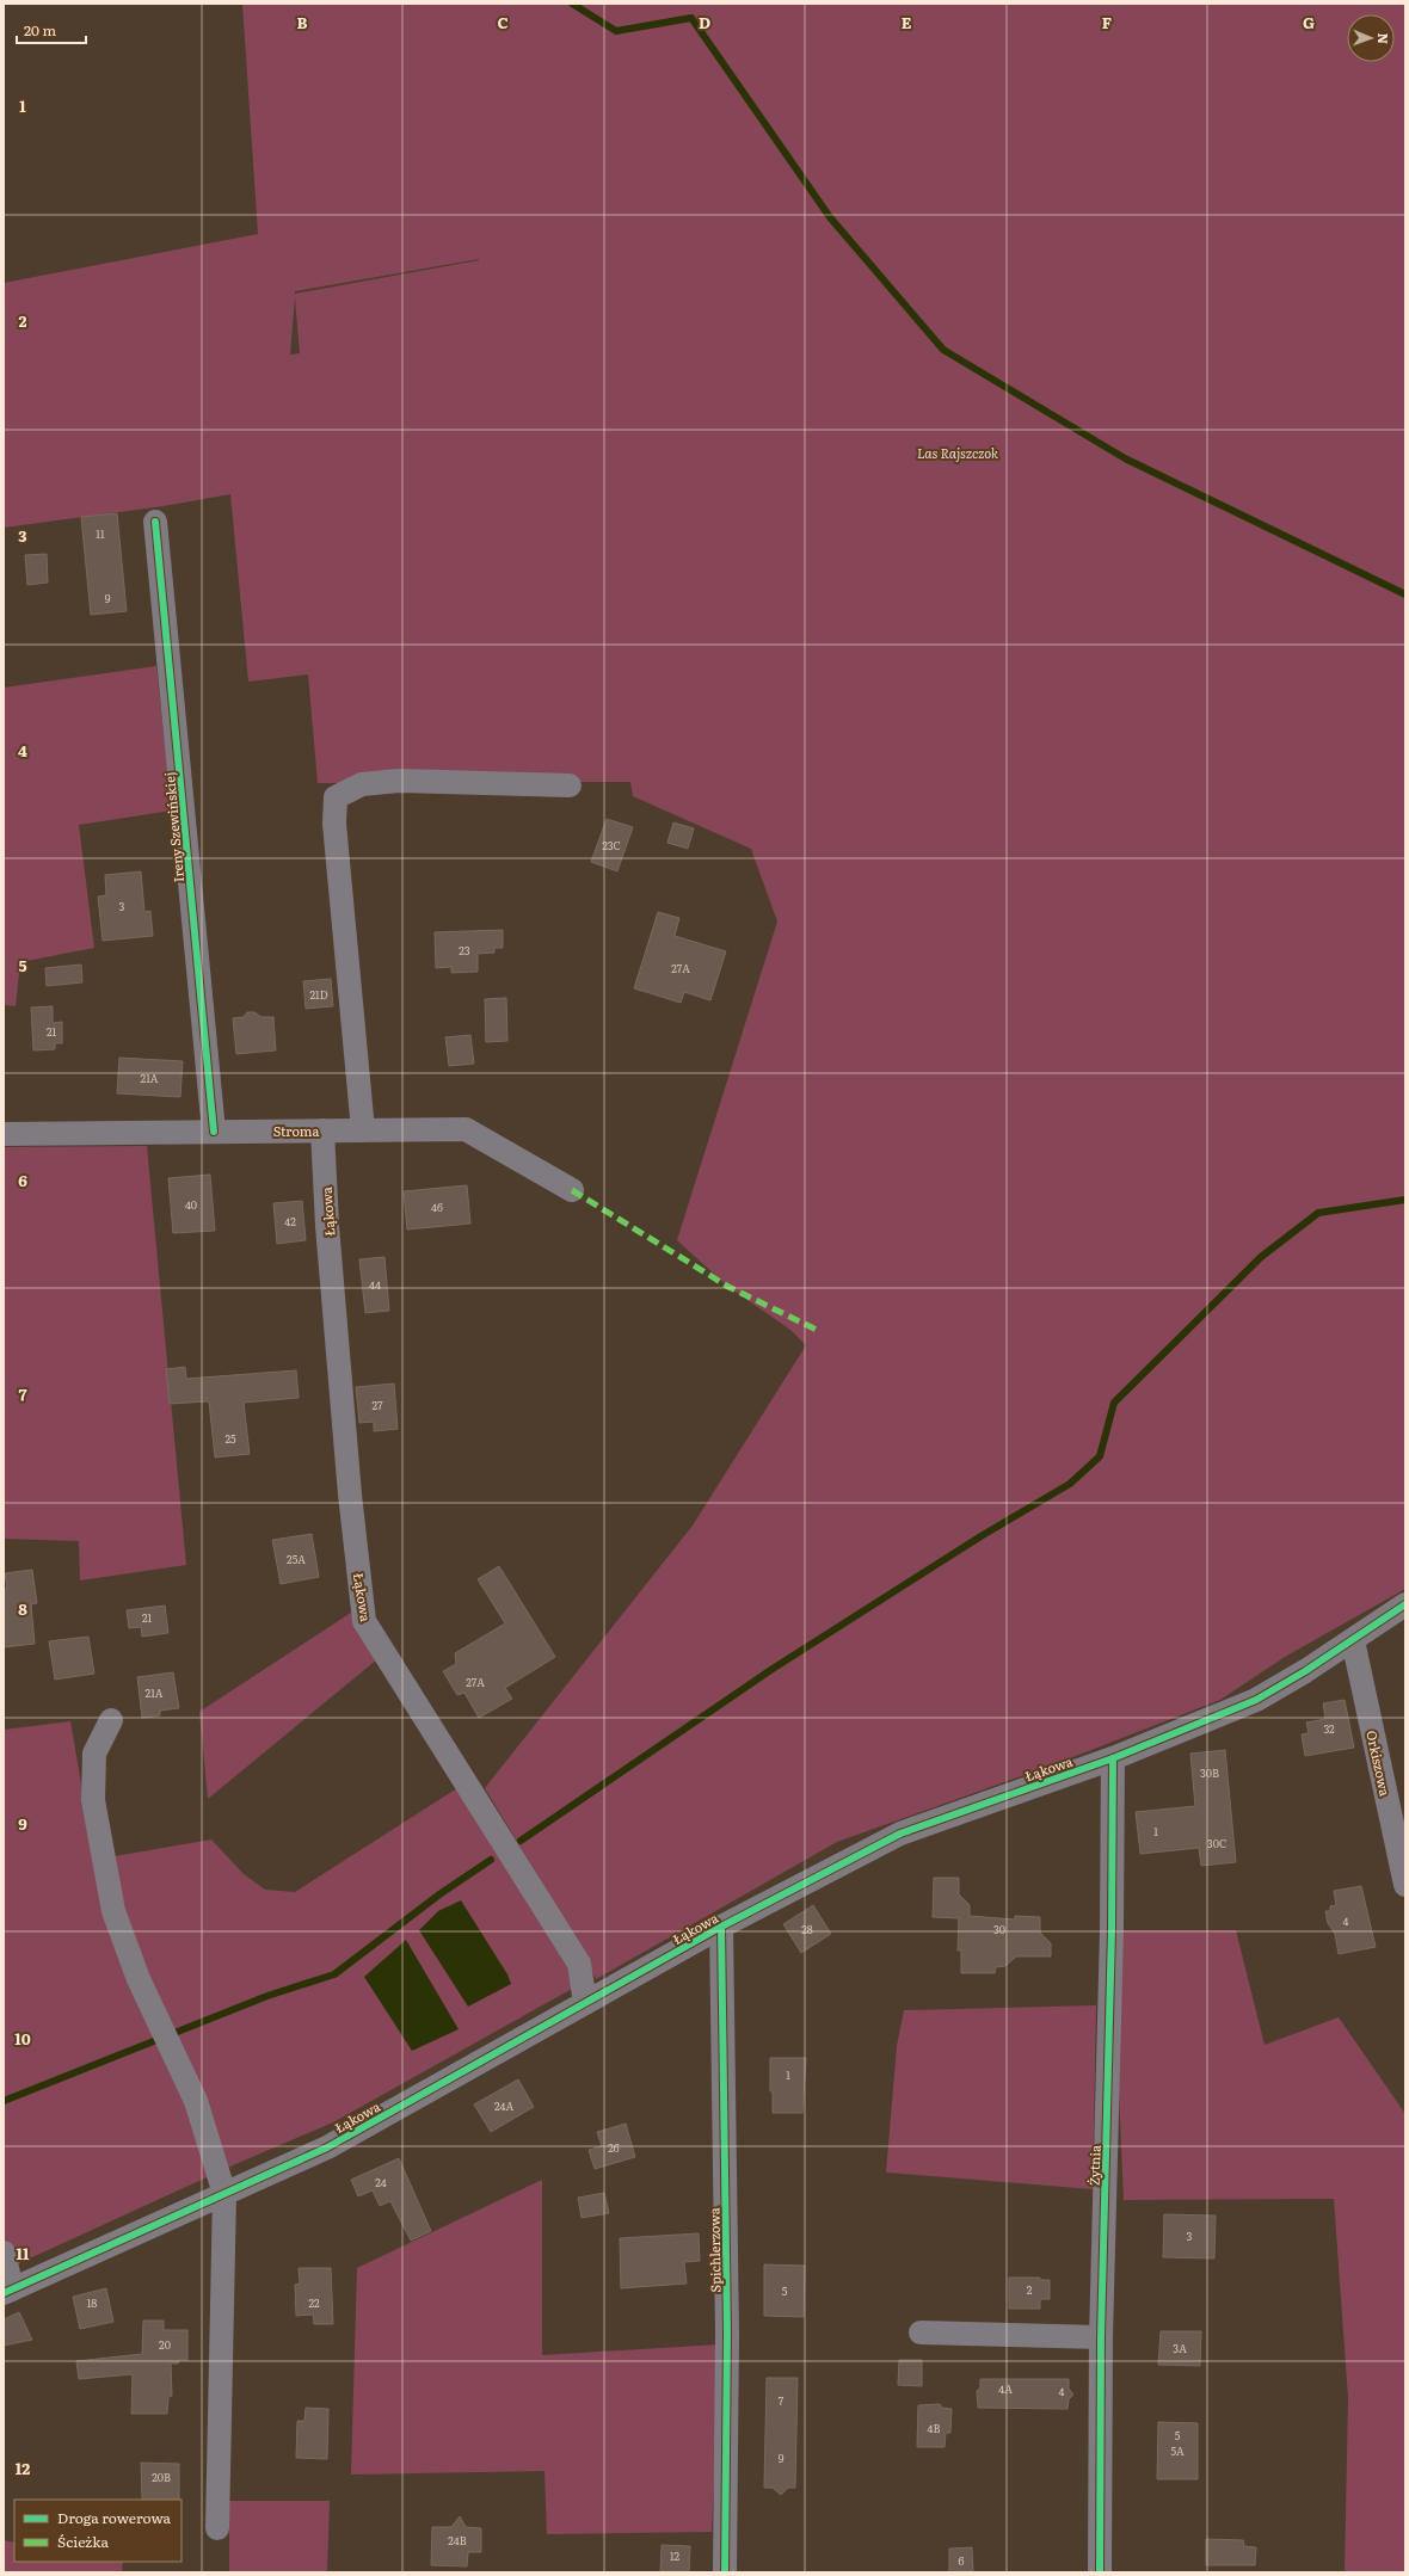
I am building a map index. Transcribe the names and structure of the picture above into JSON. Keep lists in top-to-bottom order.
{
  "streets": {
    "street": [
      "Ireny Szewińskiej",
      "Stroma",
      "Łąkowa",
      "Orkiszowa",
      "Żytnia",
      "Spichlerzowa"
    ]
  },
  "crossings": [
    ["Ireny Szewińskiej", "Stroma"],
    ["Stroma", "Łąkowa"],
    ["Łąkowa", "Orkiszowa"],
    ["Łąkowa", "Żytnia"],
    ["Łąkowa", "Spichlerzowa"]
  ],
  "parks": ["Las Rajszczok"],
  "house_numbers": [
    "11",
    "9",
    "23C",
    "3",
    "23",
    "27A",
    "21D",
    "21",
    "21A",
    "40",
    "46",
    "42",
    "44",
    "27",
    "25",
    "25A",
    "21",
    "27A",
    "21A",
    "32",
    "30B",
    "1",
    "30C",
    "4",
    "28",
    "30",
    "1",
    "24A",
    "26",
    "24",
    "3",
    "2",
    "5",
    "18",
    "22",
    "20",
    "3A",
    "4A",
    "4",
    "7",
    "4B",
    "5",
    "5A",
    "9",
    "20B",
    "24B",
    "12",
    "6"
  ],
  "legend": ["Droga rowerowa", "Ścieżka"],
  "scale_bar": "20 m",
  "north": "right",
  "grid": {
    "columns": [
      "B",
      "C",
      "D",
      "E",
      "F",
      "G"
    ],
    "rows": [
      "1",
      "2",
      "3",
      "4",
      "5",
      "6",
      "7",
      "8",
      "9",
      "10",
      "11",
      "12"
    ]
  }
}
